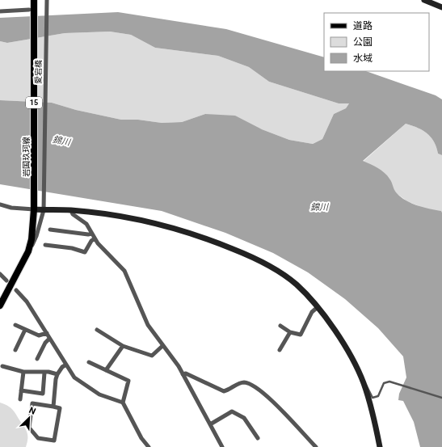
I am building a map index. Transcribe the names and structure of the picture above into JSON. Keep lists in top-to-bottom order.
{
  "streets": {
    "main road": ["15", "岩国玖珂線"],
    "street": ["愛宕橋"]
  },
  "crossings": [
    ["愛宕橋", "岩国玖珂線"]
  ],
  "water": ["錦川"],
  "legend": ["道路", "公園", "水域"],
  "north": "top right"
}
